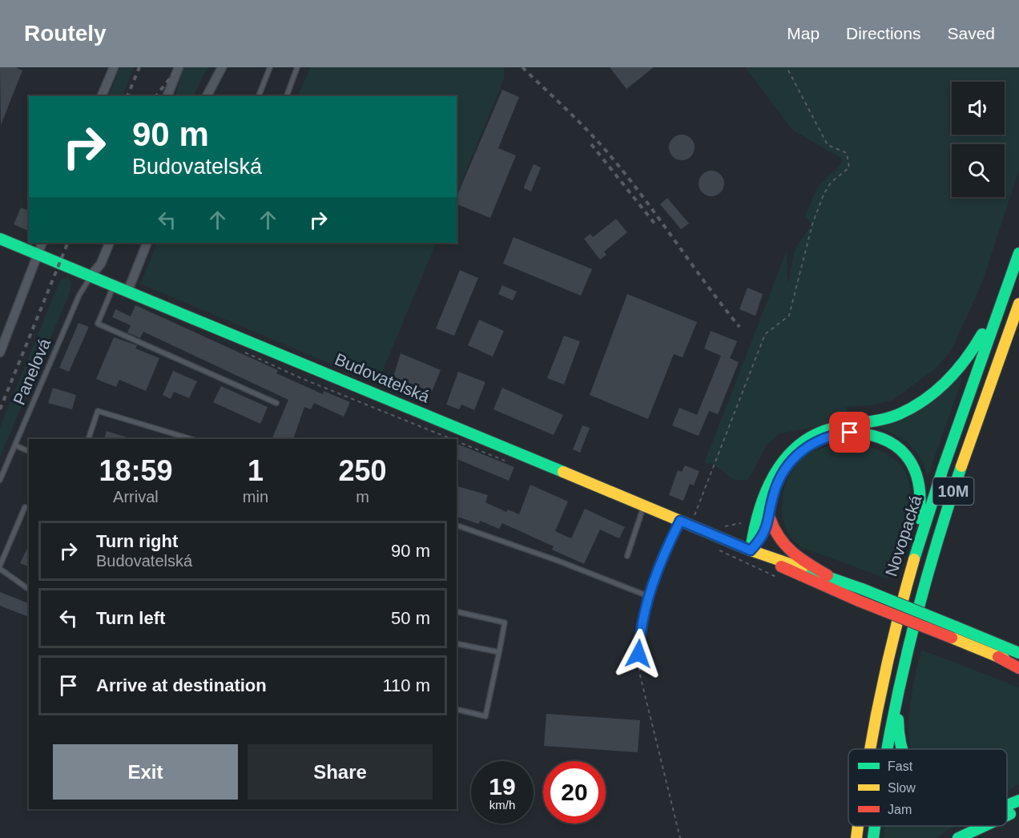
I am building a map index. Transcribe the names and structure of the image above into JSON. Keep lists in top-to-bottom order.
{
  "streets": {
    "main road": ["Budovatelská", "10M", "Novopacká"],
    "lane": ["Panelová"]
  },
  "crossings": [
    ["Panelová", "Budovatelská"]
  ],
  "legend": ["Fast", "Slow", "Jam"],
  "page": {
    "header": "Routely",
    "nav": ["Map", "Directions", "Saved"],
    "turn": ["90 m", "Budovatelská"],
    "eta": [
      "18:59",
      "Arrival",
      "1",
      "min",
      "250",
      "m"
    ],
    "list": [
      {
        "name": "Turn right",
        "note": "Budovatelská",
        "value": "90 m"
      },
      {
        "name": "Turn left",
        "value": "50 m"
      },
      {
        "name": "Arrive at destination",
        "value": "110 m"
      }
    ],
    "buttons": ["Exit", "Share"],
    "speed": "19 km/h",
    "limit": "20"
  }
}
